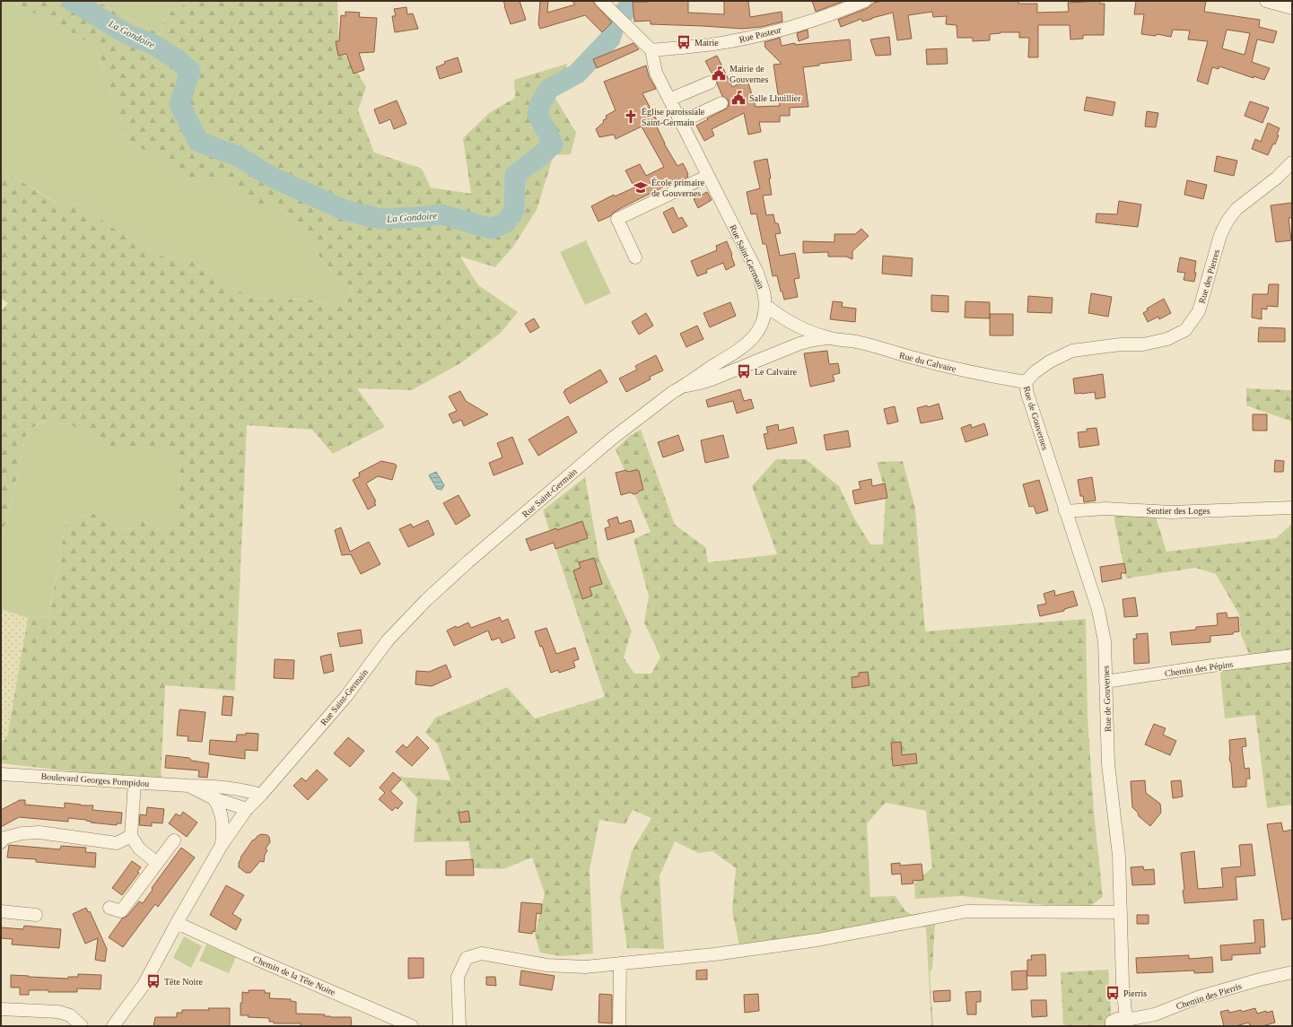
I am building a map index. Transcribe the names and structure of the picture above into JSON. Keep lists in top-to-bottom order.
{
  "streets": {
    "street": [
      "Rue Pasteur",
      "Rue Saint-Germain",
      "Rue des Pierres",
      "Rue du Calvaire",
      "Rue de Gouvernes",
      "Sentier des Loges",
      "Chemin des Pépins",
      "Boulevard Georges Pompidou",
      "Chemin de la Tête Noire",
      "Chemin des Pierris"
    ]
  },
  "crossings": [
    ["Rue Pasteur", "Rue Saint-Germain"],
    ["Rue Saint-Germain", "Rue du Calvaire"],
    ["Rue Saint-Germain", "Boulevard Georges Pompidou"],
    ["Rue Saint-Germain", "Chemin de la Tête Noire"],
    ["Rue des Pierres", "Rue du Calvaire"],
    ["Rue des Pierres", "Rue de Gouvernes"],
    ["Rue du Calvaire", "Rue de Gouvernes"],
    ["Rue de Gouvernes", "Sentier des Loges"],
    ["Rue de Gouvernes", "Chemin des Pépins"],
    ["Rue de Gouvernes", "Chemin des Pierris"]
  ],
  "water": ["La Gondoire"],
  "places": {
    "bus stop": [
      "Mairie",
      "Le Calvaire",
      "Tête Noire",
      "Pierris"
    ],
    "public building": ["Mairie de Gouvernes", "Salle Lhuillier"],
    "church": ["Église paroissiale Saint-Germain"],
    "school or university": ["École primaire de Gouvernes"]
  }
}
